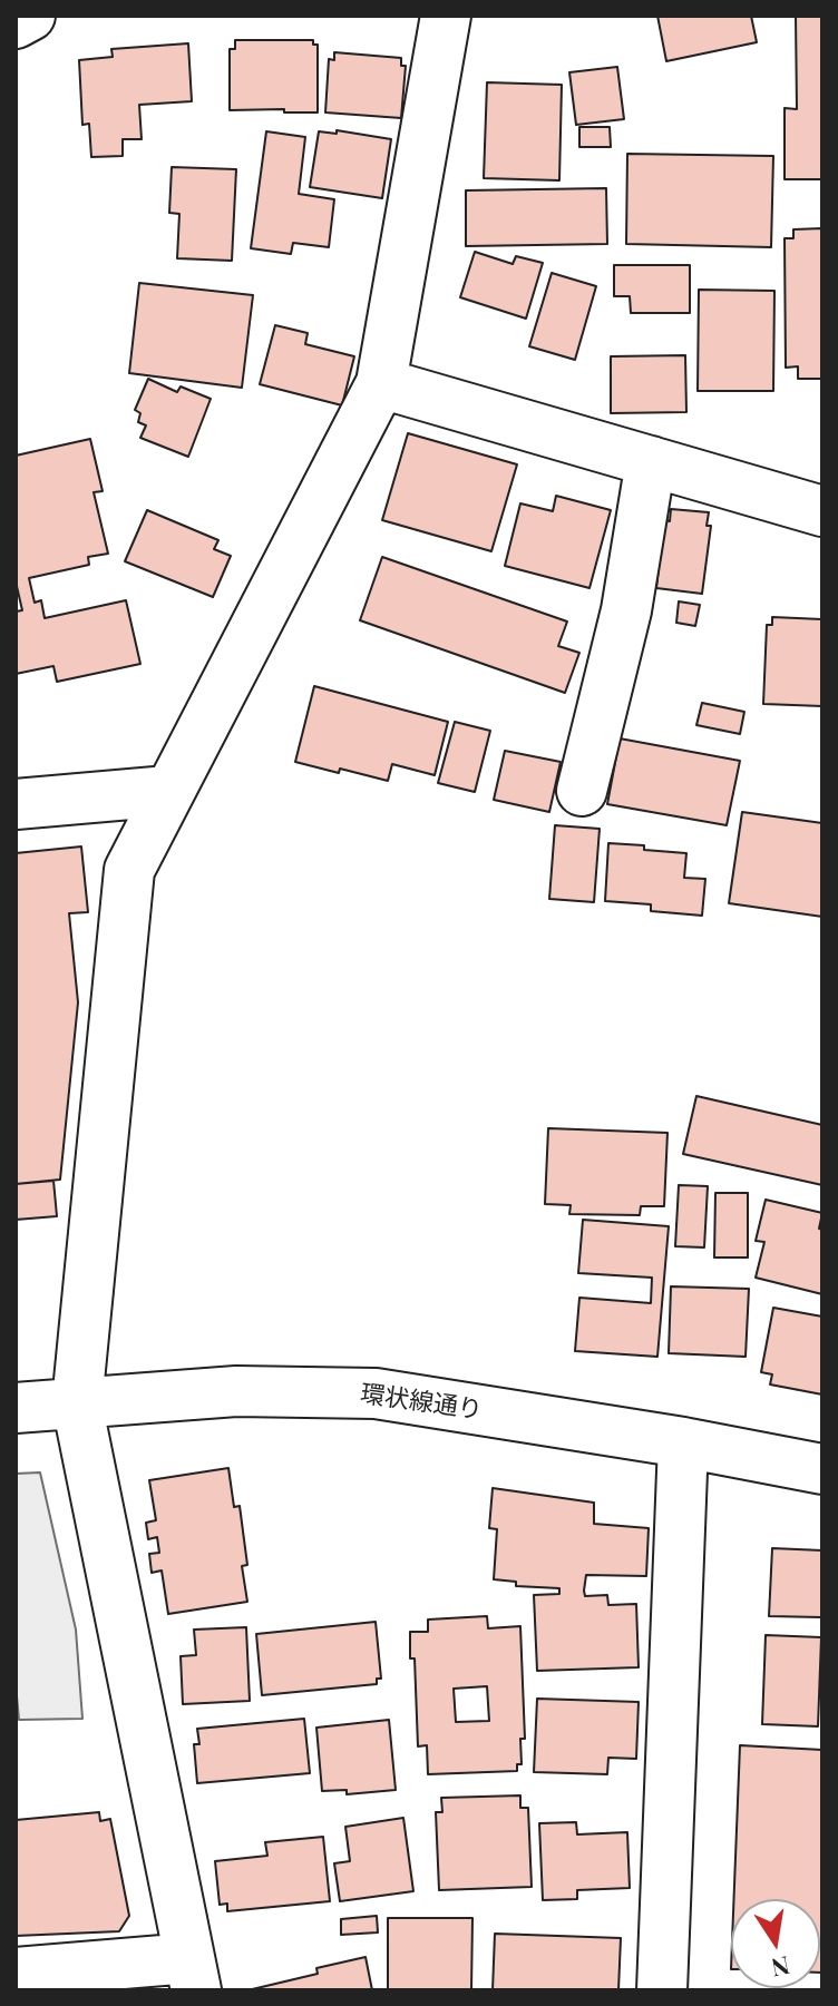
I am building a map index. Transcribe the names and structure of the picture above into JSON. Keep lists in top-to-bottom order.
{
  "streets": {
    "street": ["環状線通り"]
  },
  "north": "bottom"
}
